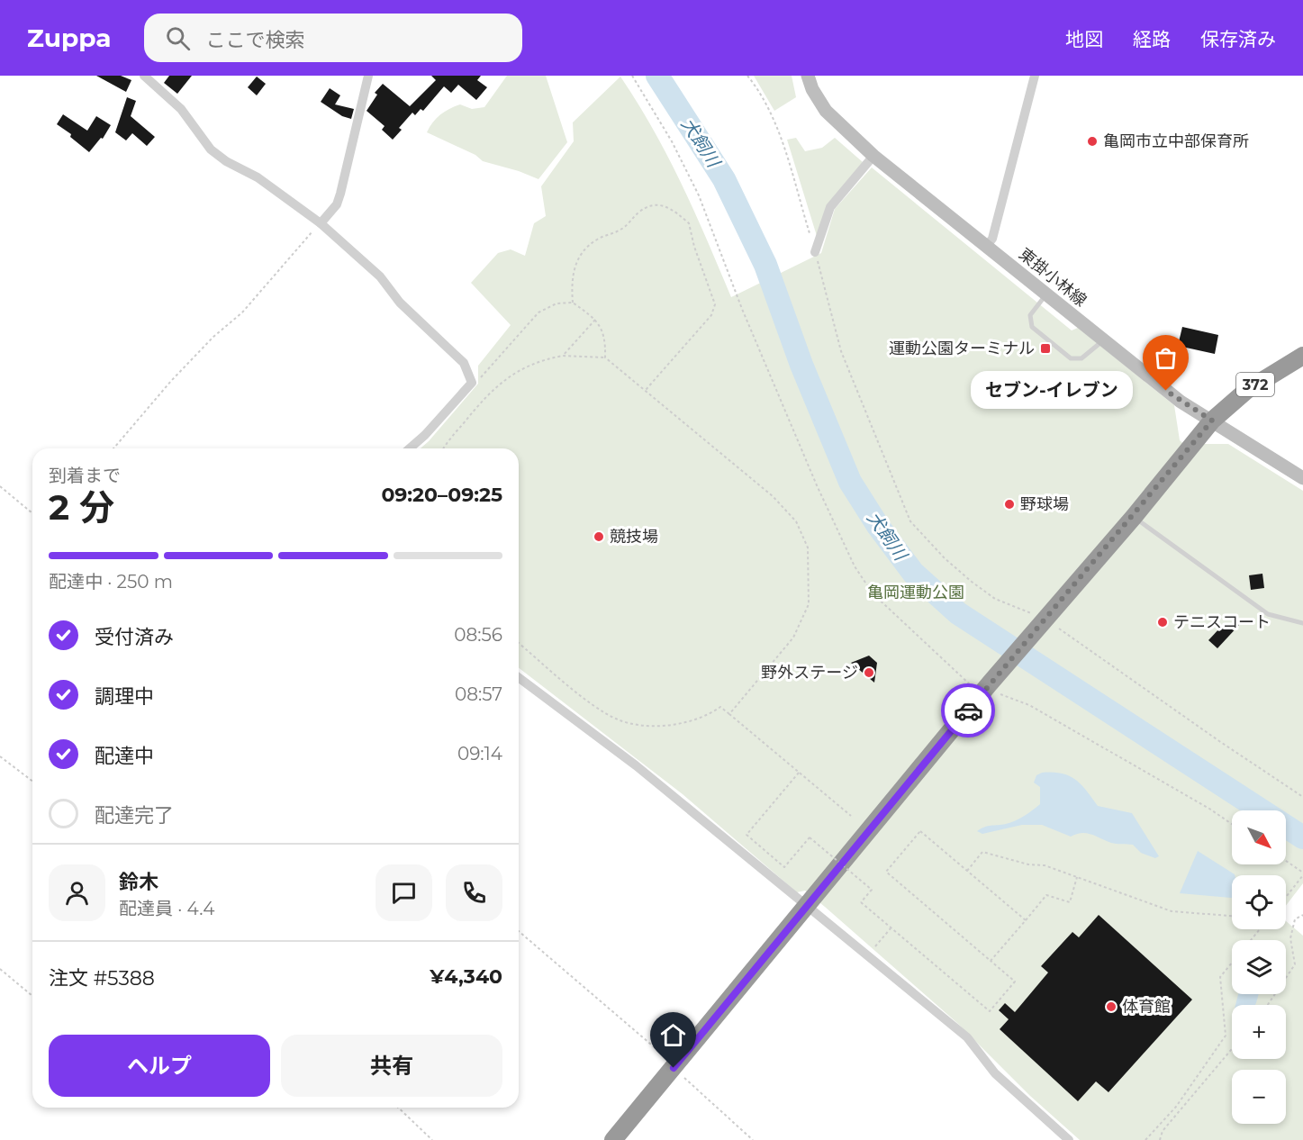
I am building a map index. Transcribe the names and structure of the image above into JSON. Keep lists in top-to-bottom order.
{
  "streets": {
    "highway": ["372"],
    "main road": ["東掛小林線"]
  },
  "crossings": [
    ["東掛小林線", "372"]
  ],
  "water": ["犬飼川"],
  "parks": ["亀岡運動公園"],
  "places": {
    "other": [
      "亀岡市立中部保育所",
      "セブン-イレブン",
      "野球場",
      "競技場",
      "テニスコート",
      "野外ステージ",
      "体育館"
    ],
    "transit": ["運動公園ターミナル"]
  },
  "north": "bottom right",
  "page": {
    "header": "Zuppa",
    "search": "ここで検索",
    "nav": ["地図", "経路", "保存済み"],
    "bubble": "セブン-イレブン",
    "heading": ["2 分", "到着まで", "09:20–09:25"],
    "panel": [
      "鈴木",
      "配達員 · 4.4",
      "注文 #5388",
      "¥4,340"
    ],
    "bar": "配達中 · 250 m",
    "list": [
      ["受付済み", "08:56"],
      ["調理中", "08:57"],
      ["配達中", "09:14"],
      "配達完了"
    ],
    "map_buttons": ["+", "−"],
    "buttons": ["ヘルプ", "共有"]
  }
}
